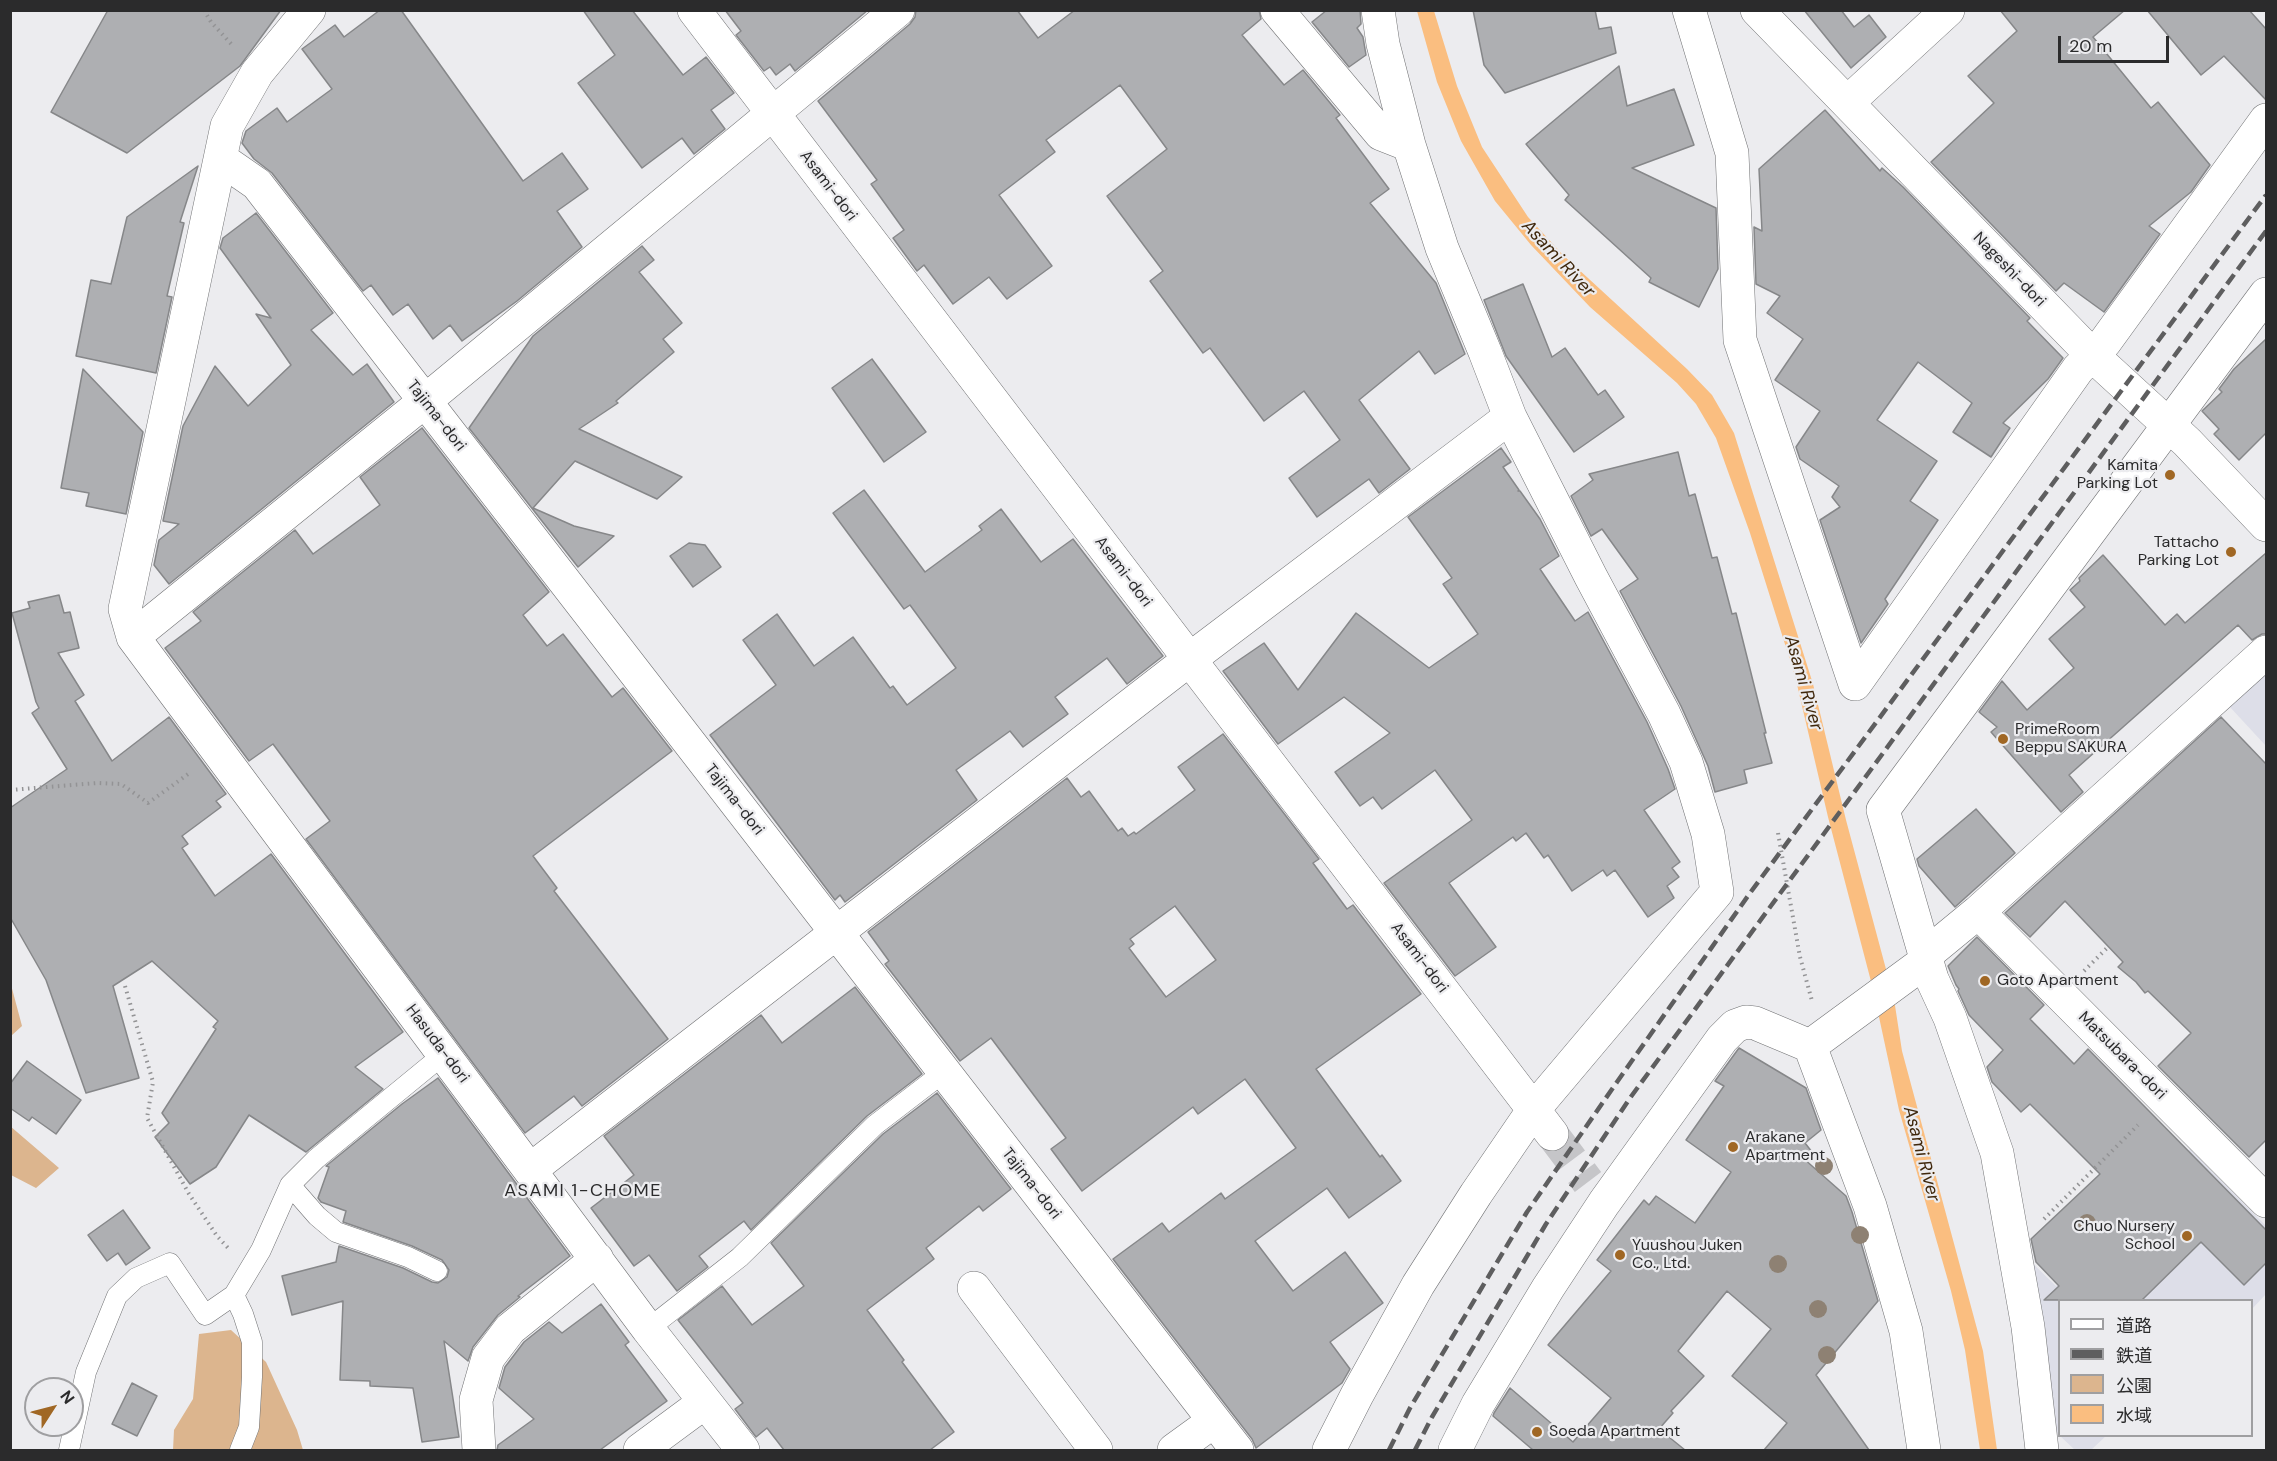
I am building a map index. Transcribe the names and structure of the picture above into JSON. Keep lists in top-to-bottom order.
{
  "streets": {
    "street": [
      "Asami-dori",
      "Nageshi-dori",
      "Tajima-dori",
      "Hasuda-dori",
      "Matsubara-dori"
    ]
  },
  "districts": ["ASAMI 1-CHOME"],
  "water": ["Asami River"],
  "places": [
    "Kamita Parking Lot",
    "Tattacho Parking Lot",
    "PrimeRoom Beppu SAKURA",
    "Goto Apartment",
    "Arakane Apartment",
    "Chuo Nursery School",
    "Yuushou Juken Co., Ltd.",
    "Soeda Apartment"
  ],
  "legend": [
    "道路",
    "鉄道",
    "公園",
    "水域"
  ],
  "scale_bar": "20 m",
  "north": "top right"
}
